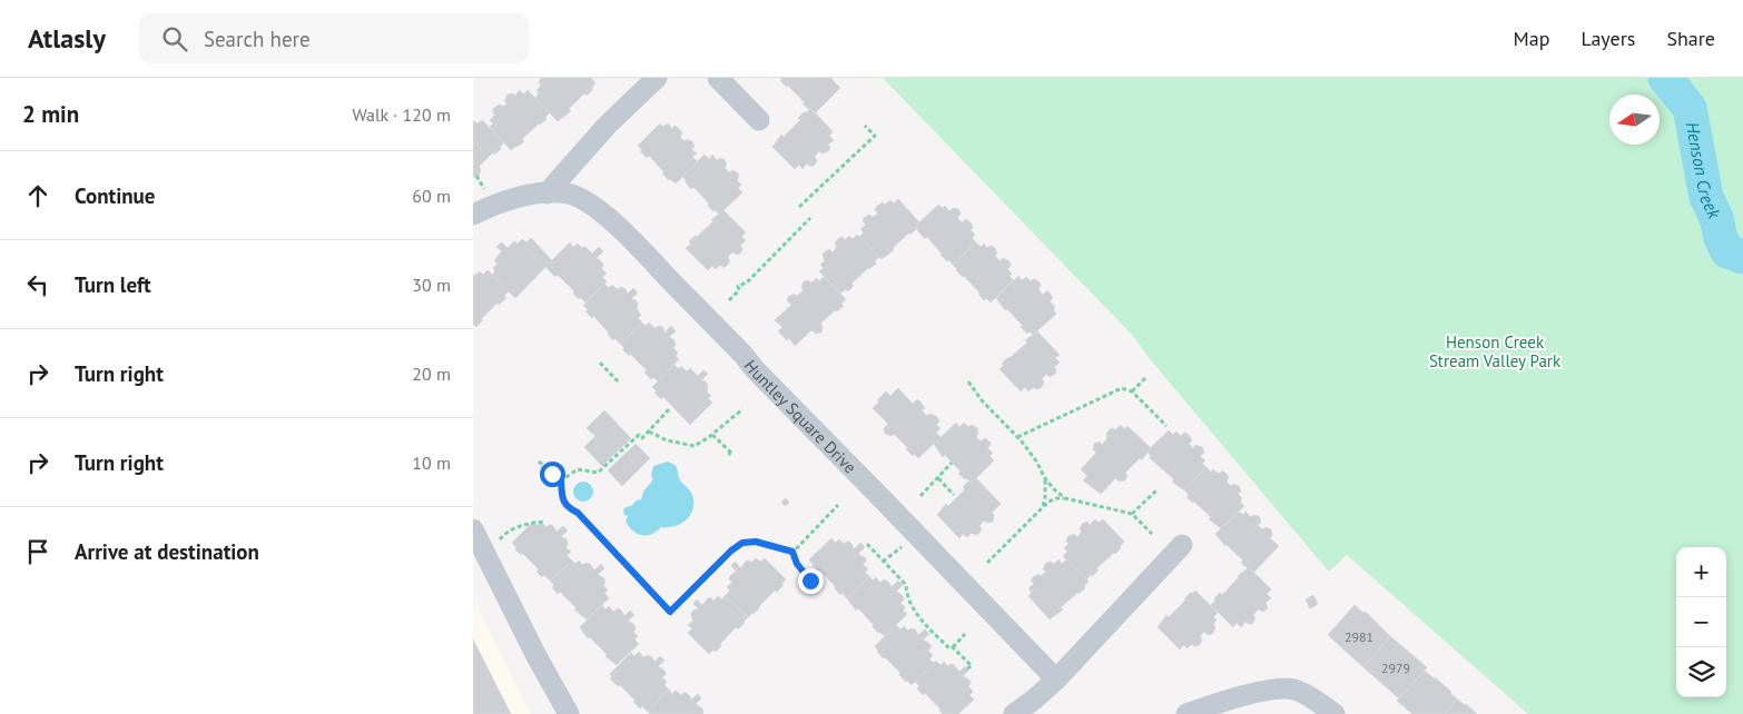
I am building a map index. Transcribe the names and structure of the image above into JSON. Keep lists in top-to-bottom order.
{
  "streets": {
    "lane": ["Huntley Square Drive"]
  },
  "water": ["Henson Creek"],
  "parks": ["Henson Creek Stream Valley Park"],
  "house_numbers": ["2981", "2979"],
  "north": "left",
  "page": {
    "header": "Atlasly",
    "search": "Search here",
    "nav": ["Map", "Layers", "Share"],
    "heading": ["2 min", "Walk · 120 m"],
    "list": [
      ["Continue", "60 m"],
      ["Turn left", "30 m"],
      ["Turn right", "20 m"],
      ["Turn right", "10 m"],
      "Arrive at destination"
    ],
    "map_buttons": ["+", "−"]
  }
}
